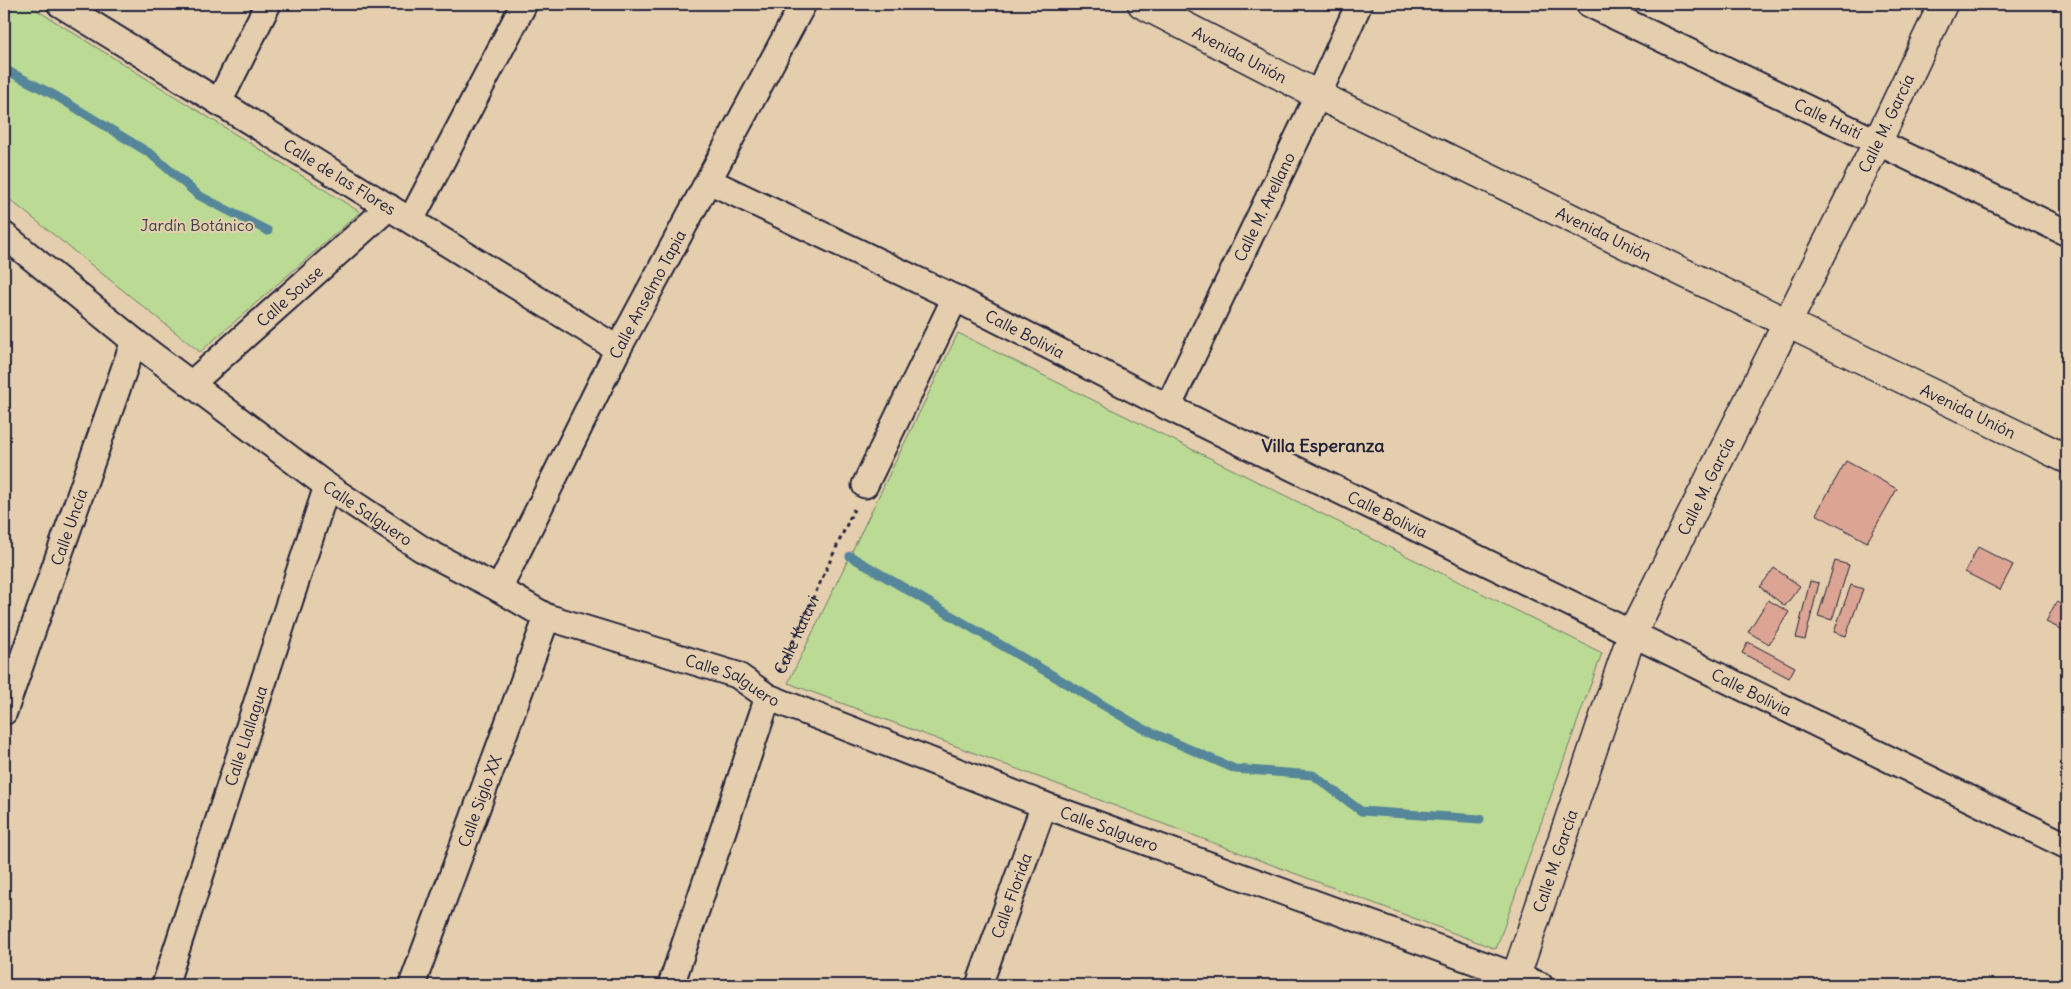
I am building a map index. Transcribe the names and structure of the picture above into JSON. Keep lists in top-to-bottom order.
{
  "streets": {
    "street": [
      "Avenida Unión",
      "Calle Haití",
      "Calle M. García",
      "Calle de las Flores",
      "Calle M. Arellano",
      "Calle Souse",
      "Calle Anselmo Tapia",
      "Calle Bolivia",
      "Calle Salguero",
      "Calle Uncía",
      "Calle Llallagua",
      "Calle Siglo XX",
      "Calle Florida"
    ],
    "path": ["Calle Katavi"]
  },
  "crossings": [
    ["Avenida Unión", "Calle M. García"],
    ["Avenida Unión", "Calle M. Arellano"],
    ["Calle Haití", "Calle M. García"],
    ["Calle M. García", "Calle Bolivia"],
    ["Calle M. García", "Calle Salguero"],
    ["Calle de las Flores", "Calle Souse"],
    ["Calle de las Flores", "Calle Anselmo Tapia"],
    ["Calle M. Arellano", "Calle Bolivia"],
    ["Calle Souse", "Calle Salguero"],
    ["Calle Anselmo Tapia", "Calle Bolivia"],
    ["Calle Anselmo Tapia", "Calle Salguero"],
    ["Calle Salguero", "Calle Uncía"],
    ["Calle Salguero", "Calle Katavi"],
    ["Calle Salguero", "Calle Llallagua"],
    ["Calle Salguero", "Calle Siglo XX"],
    ["Calle Salguero", "Calle Florida"]
  ],
  "districts": ["Villa Esperanza"],
  "parks": ["Jardín Botánico"]
}
